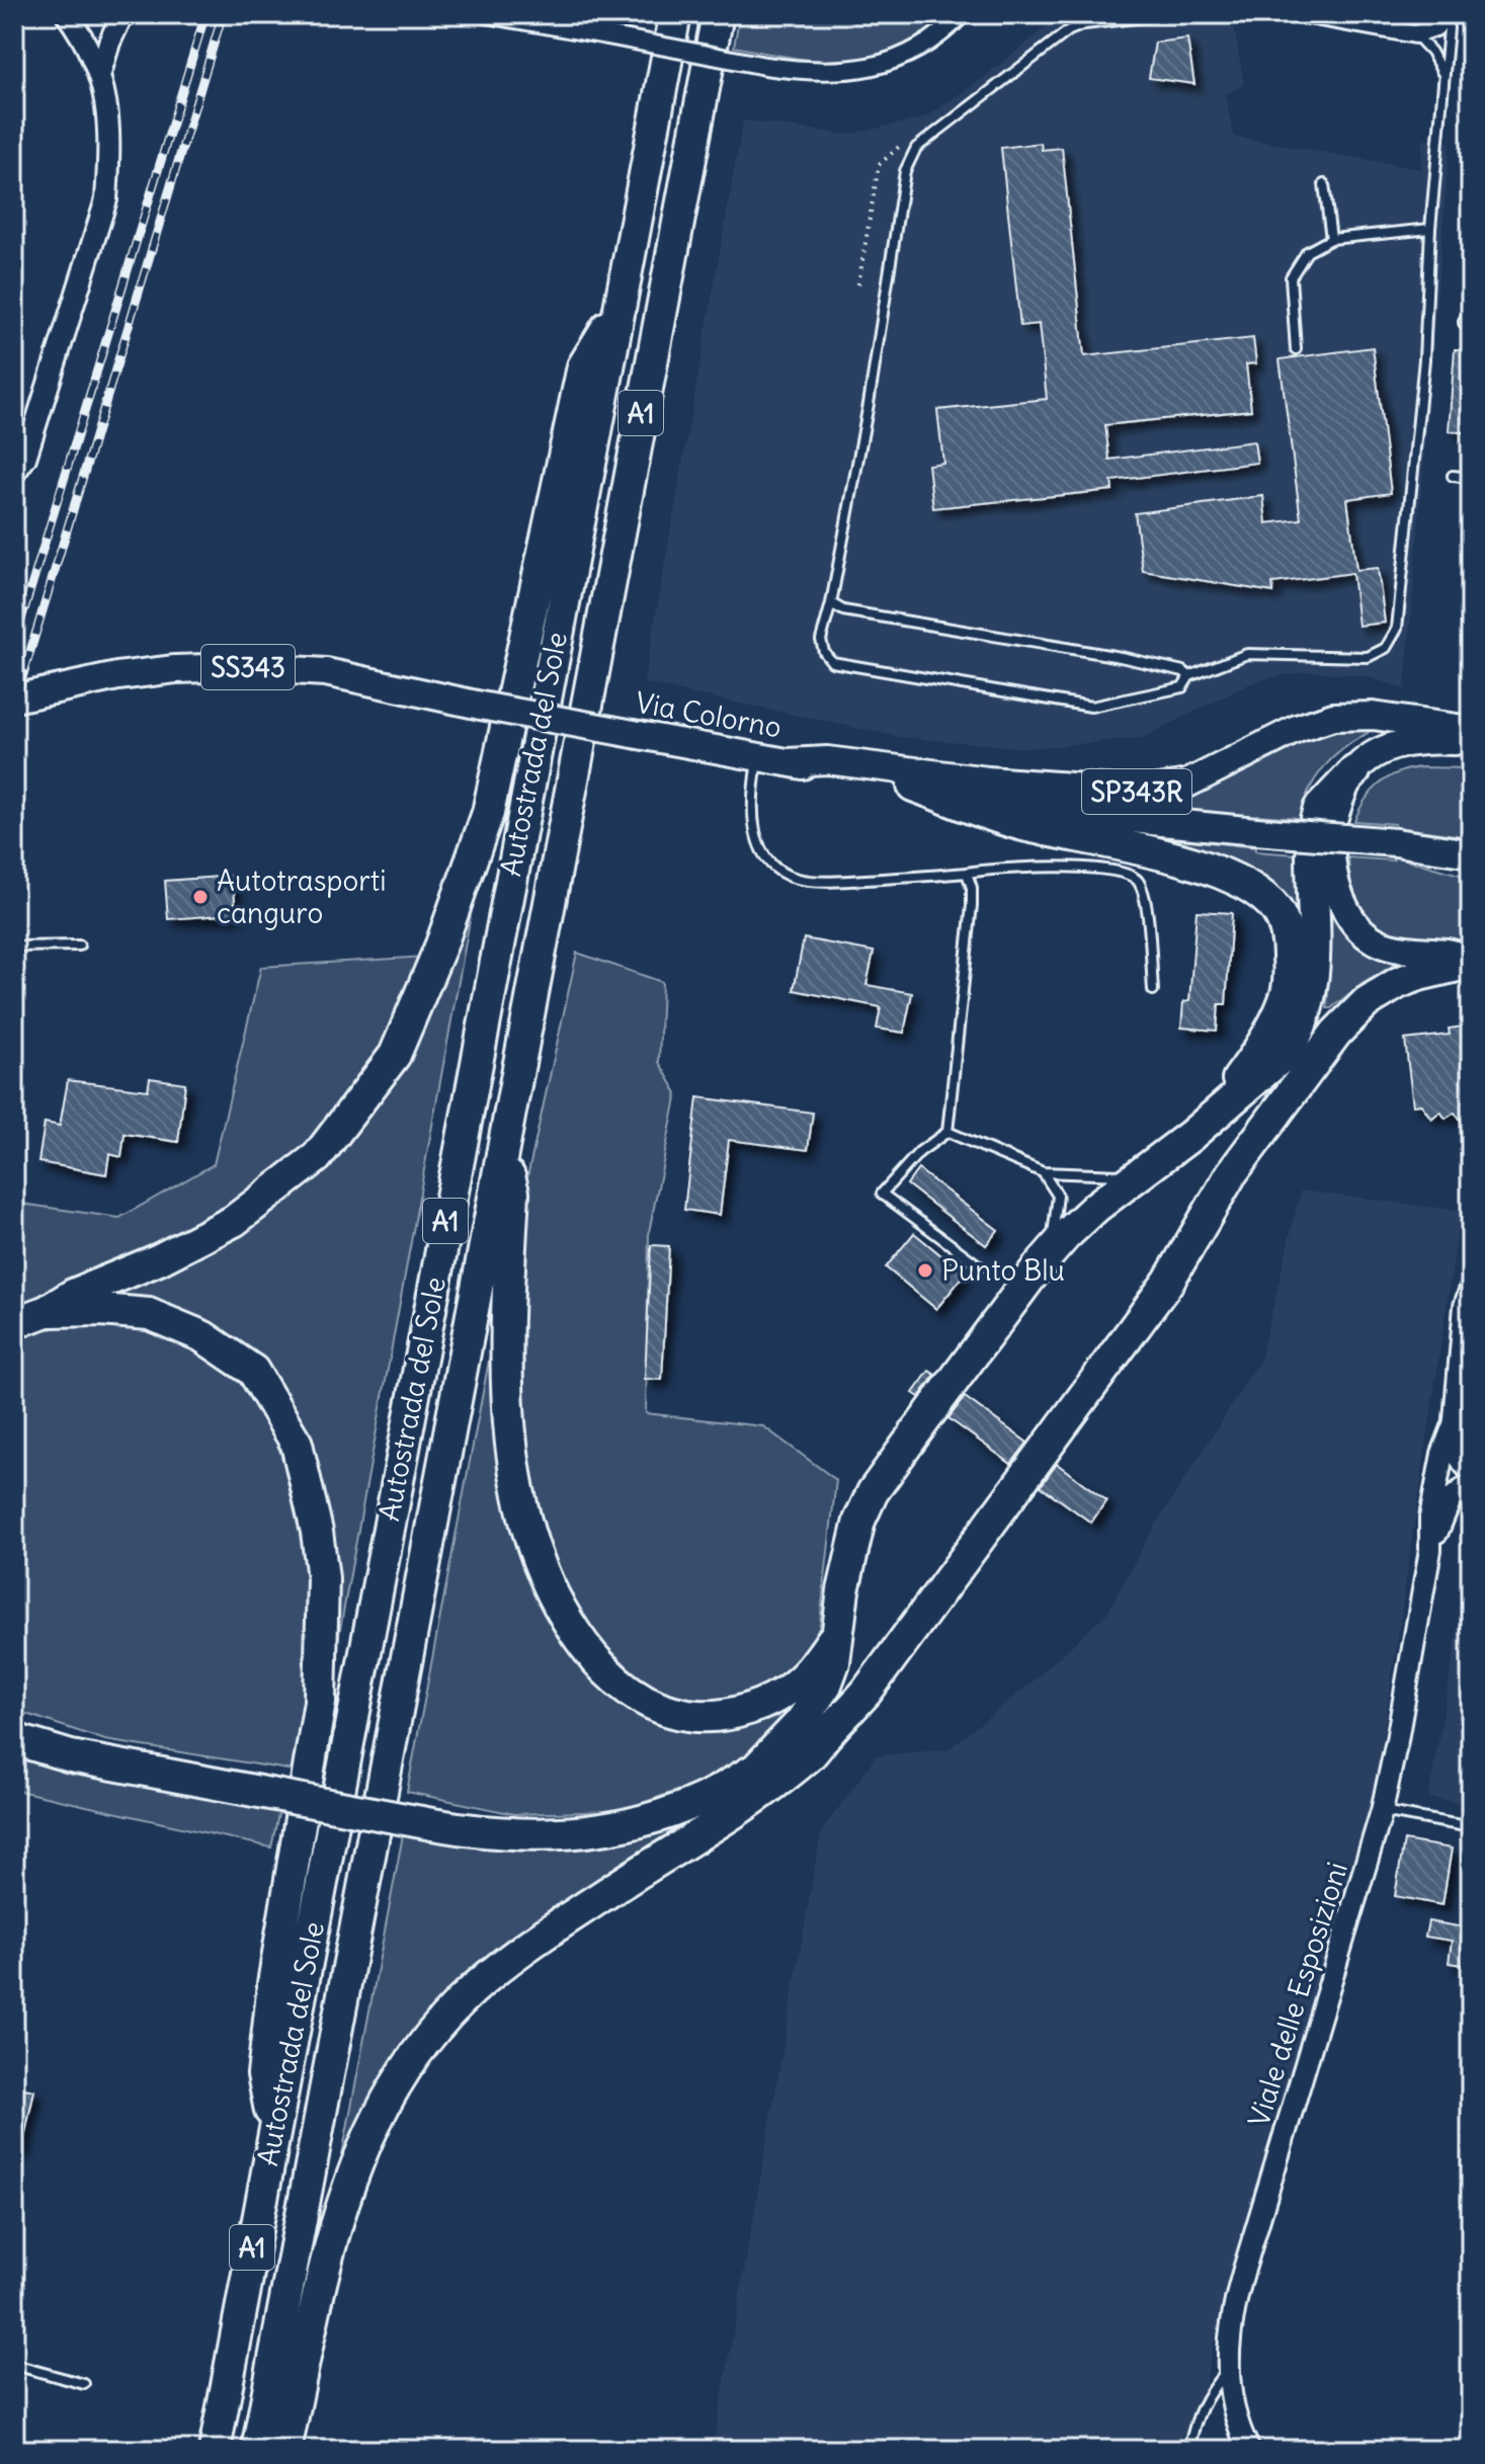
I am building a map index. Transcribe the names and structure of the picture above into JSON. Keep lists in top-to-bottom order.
{
  "streets": {
    "highway": ["A1", "Autostrada del Sole"],
    "main road": ["SS343", "Via Colorno", "SP343R"],
    "street": ["Viale delle Esposizioni"]
  },
  "crossings": [
    ["Via Colorno", "SP343R"]
  ],
  "places": ["Autotrasporti canguro", "Punto Blu"]
}
